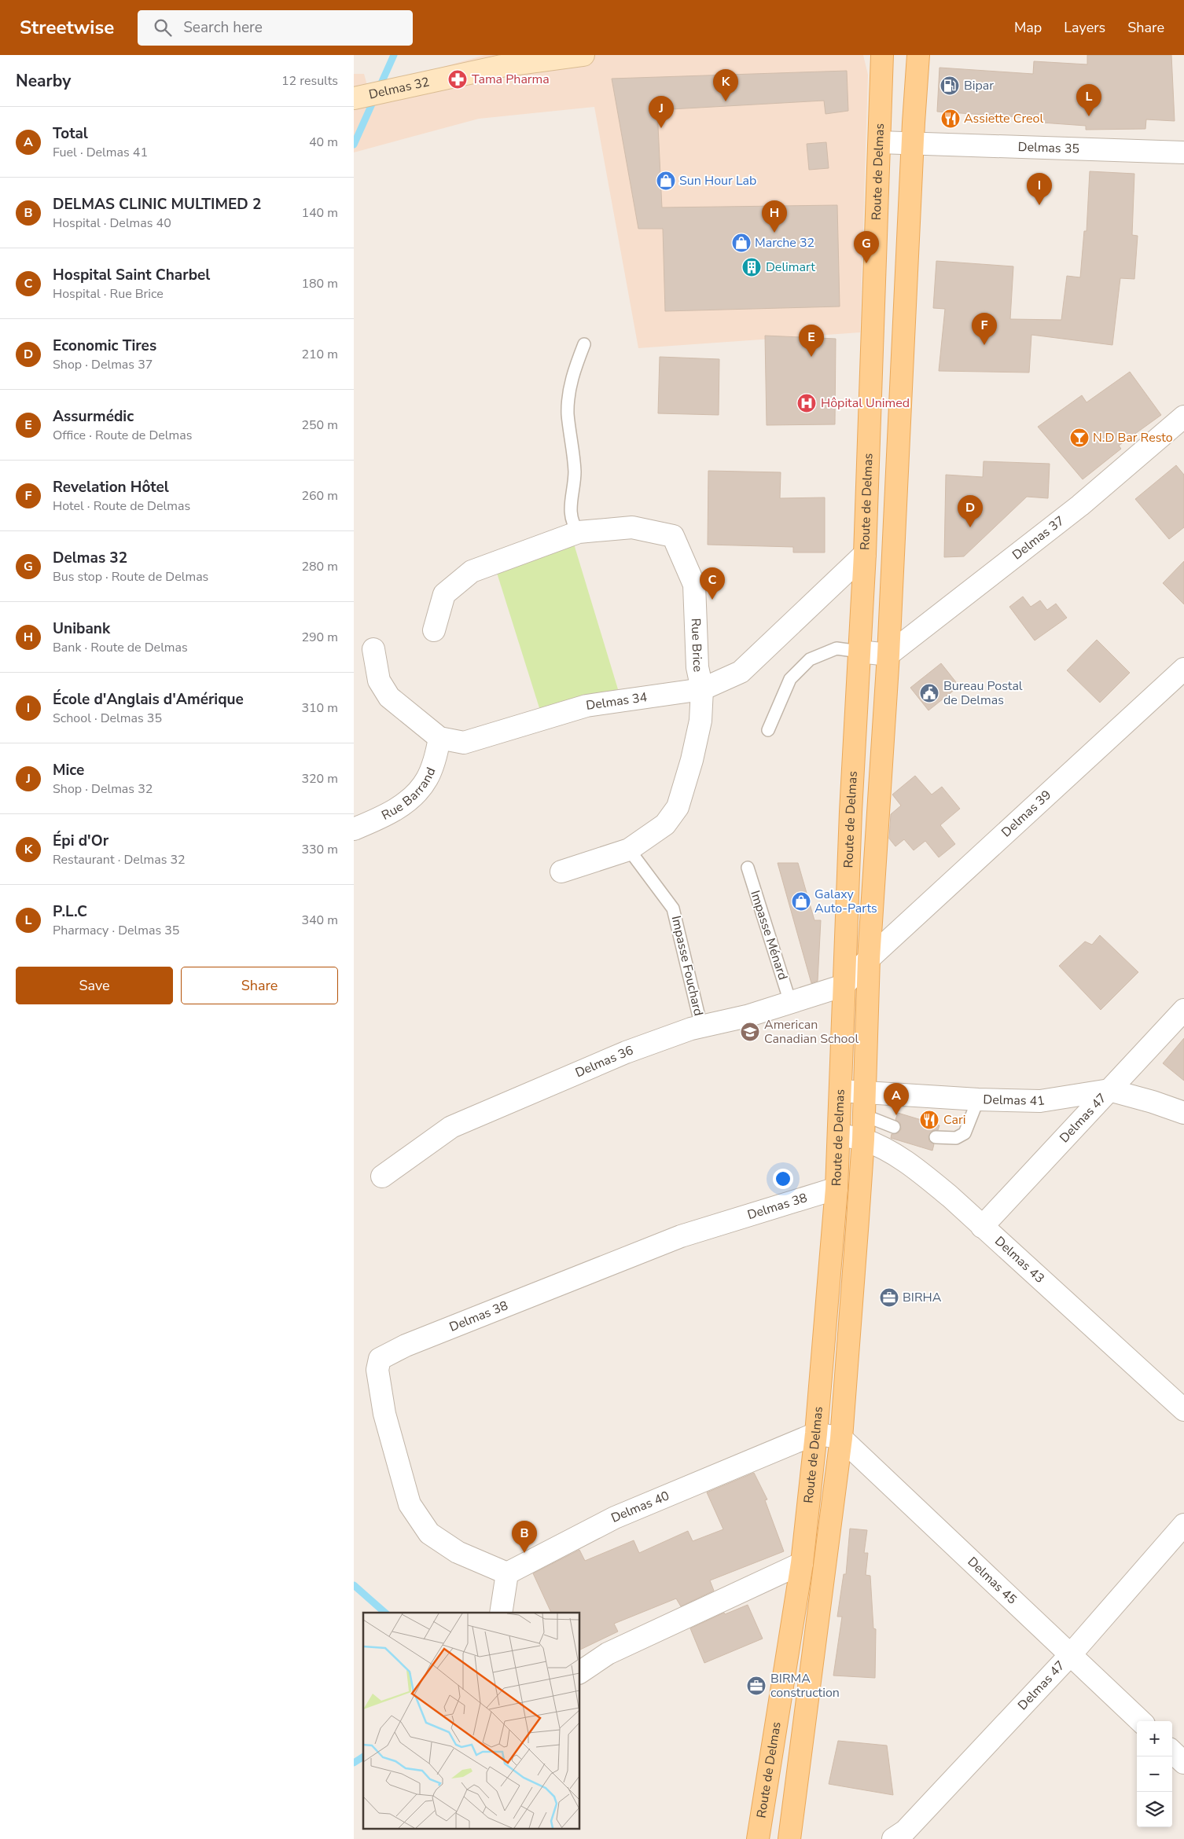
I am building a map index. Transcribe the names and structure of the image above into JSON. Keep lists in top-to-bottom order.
{
  "streets": {
    "main road": ["Route de Delmas"],
    "street": [
      "Delmas 32",
      "Delmas 35",
      "Delmas 37",
      "Rue Brice",
      "Delmas 34",
      "Rue Barrand",
      "Delmas 39",
      "Delmas 36",
      "Delmas 41",
      "Delmas 47",
      "Delmas 38",
      "Delmas 43",
      "Delmas 40",
      "Delmas 45"
    ],
    "lane": ["Impasse Ménard", "Impasse Fouchard"]
  },
  "crossings": [
    ["Delmas 35", "Route de Delmas"],
    ["Route de Delmas", "Delmas 37"],
    ["Route de Delmas", "Delmas 34"],
    ["Route de Delmas", "Delmas 39"],
    ["Route de Delmas", "Delmas 36"],
    ["Route de Delmas", "Delmas 41"],
    ["Route de Delmas", "Delmas 38"],
    ["Route de Delmas", "Delmas 43"],
    ["Route de Delmas", "Delmas 40"],
    ["Route de Delmas", "Delmas 45"],
    ["Rue Brice", "Delmas 34"],
    ["Rue Brice", "Impasse Fouchard"],
    ["Delmas 34", "Rue Barrand"],
    ["Delmas 39", "Delmas 36"],
    ["Impasse Ménard", "Delmas 36"],
    ["Impasse Fouchard", "Delmas 36"],
    ["Delmas 41", "Delmas 47"],
    ["Delmas 47", "Delmas 43"],
    ["Delmas 47", "Delmas 45"],
    ["Delmas 38", "Delmas 40"]
  ],
  "places": {
    "pharmacy": ["Tama Pharma"],
    "fuel station": ["Bipar"],
    "restaurant": ["Assiette Creol", "Cari"],
    "shop": ["Sun Hour Lab", "Marche 32", "Galaxy Auto-Parts"],
    "building": ["Delimart"],
    "hospital": ["Hôpital Unimed"],
    "bar": ["N.D Bar Resto"],
    "public building": ["Bureau Postal de Delmas"],
    "school or university": ["American Canadian School"],
    "office": ["BIRHA", "BIRMA construction"]
  },
  "page": {
    "header": "Streetwise",
    "search": "Search here",
    "nav": ["Map", "Layers", "Share"],
    "heading": ["Nearby", "12 results"],
    "pins": [
      "K",
      "L",
      "J",
      "I",
      "H",
      "G",
      "F",
      "E",
      "D",
      "C",
      "A",
      "B"
    ],
    "list": [
      {
        "mark": "A",
        "name": "Total",
        "note": "Fuel · Delmas 41",
        "value": "40 m"
      },
      {
        "mark": "B",
        "name": "DELMAS CLINIC MULTIMED 2",
        "note": "Hospital · Delmas 40",
        "value": "140 m"
      },
      {
        "mark": "C",
        "name": "Hospital Saint Charbel",
        "note": "Hospital · Rue Brice",
        "value": "180 m"
      },
      {
        "mark": "D",
        "name": "Economic Tires",
        "note": "Shop · Delmas 37",
        "value": "210 m"
      },
      {
        "mark": "E",
        "name": "Assurmédic",
        "note": "Office · Route de Delmas",
        "value": "250 m"
      },
      {
        "mark": "F",
        "name": "Revelation Hôtel",
        "note": "Hotel · Route de Delmas",
        "value": "260 m"
      },
      {
        "mark": "G",
        "name": "Delmas 32",
        "note": "Bus stop · Route de Delmas",
        "value": "280 m"
      },
      {
        "mark": "H",
        "name": "Unibank",
        "note": "Bank · Route de Delmas",
        "value": "290 m"
      },
      {
        "mark": "I",
        "name": "École d'Anglais d'Amérique",
        "note": "School · Delmas 35",
        "value": "310 m"
      },
      {
        "mark": "J",
        "name": "Mice",
        "note": "Shop · Delmas 32",
        "value": "320 m"
      },
      {
        "mark": "K",
        "name": "Épi d'Or",
        "note": "Restaurant · Delmas 32",
        "value": "330 m"
      },
      {
        "mark": "L",
        "name": "P.L.C",
        "note": "Pharmacy · Delmas 35",
        "value": "340 m"
      }
    ],
    "buttons": ["Save", "Share"],
    "map_buttons": ["+", "−"]
  }
}
